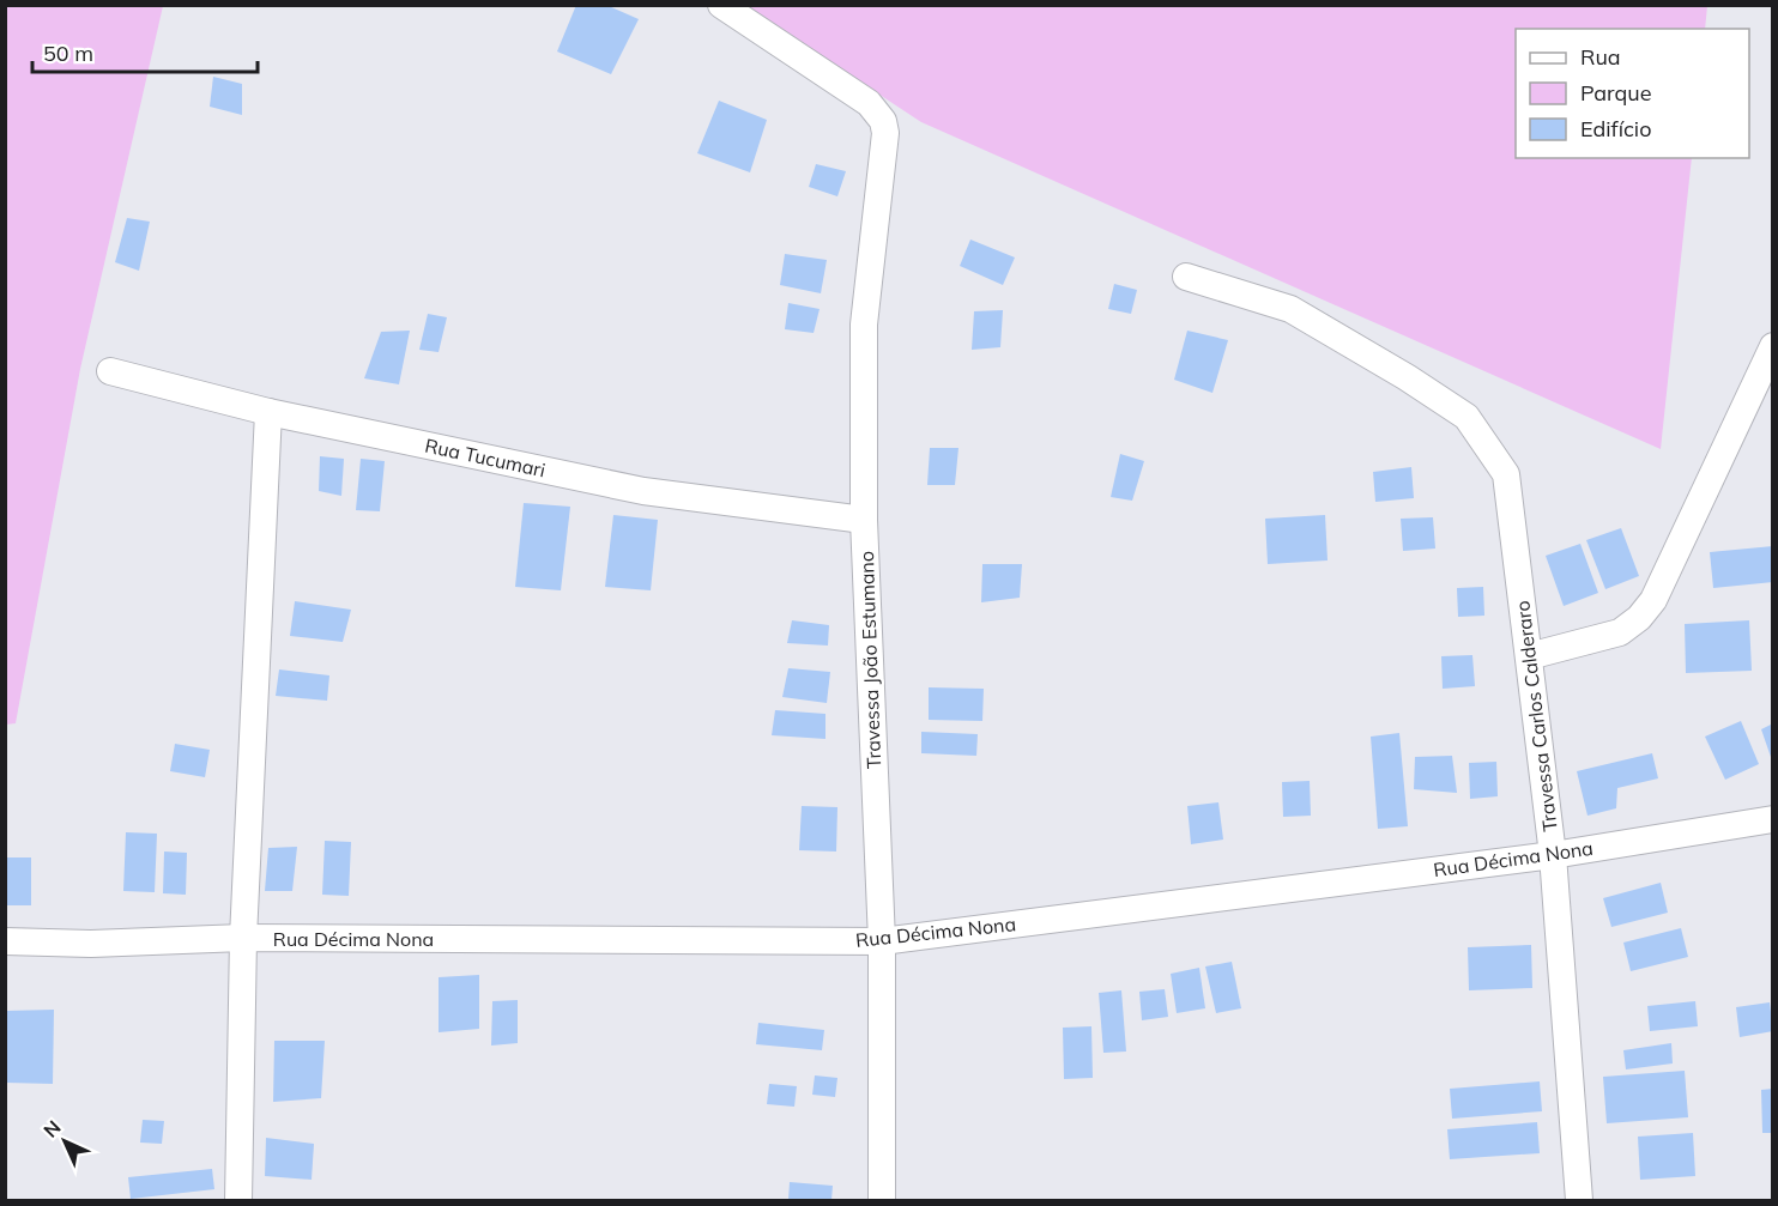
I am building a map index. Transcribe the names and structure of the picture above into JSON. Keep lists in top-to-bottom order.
{
  "streets": {
    "street": [
      "Rua Tucumari",
      "Travessa João Estumano",
      "Travessa Carlos Calderaro",
      "Rua Décima Nona"
    ]
  },
  "crossings": [
    ["Rua Tucumari", "Travessa João Estumano"],
    ["Travessa João Estumano", "Rua Décima Nona"],
    ["Travessa Carlos Calderaro", "Rua Décima Nona"]
  ],
  "legend": ["Rua", "Parque", "Edifício"],
  "scale_bar": "50 m",
  "north": "top left"
}
